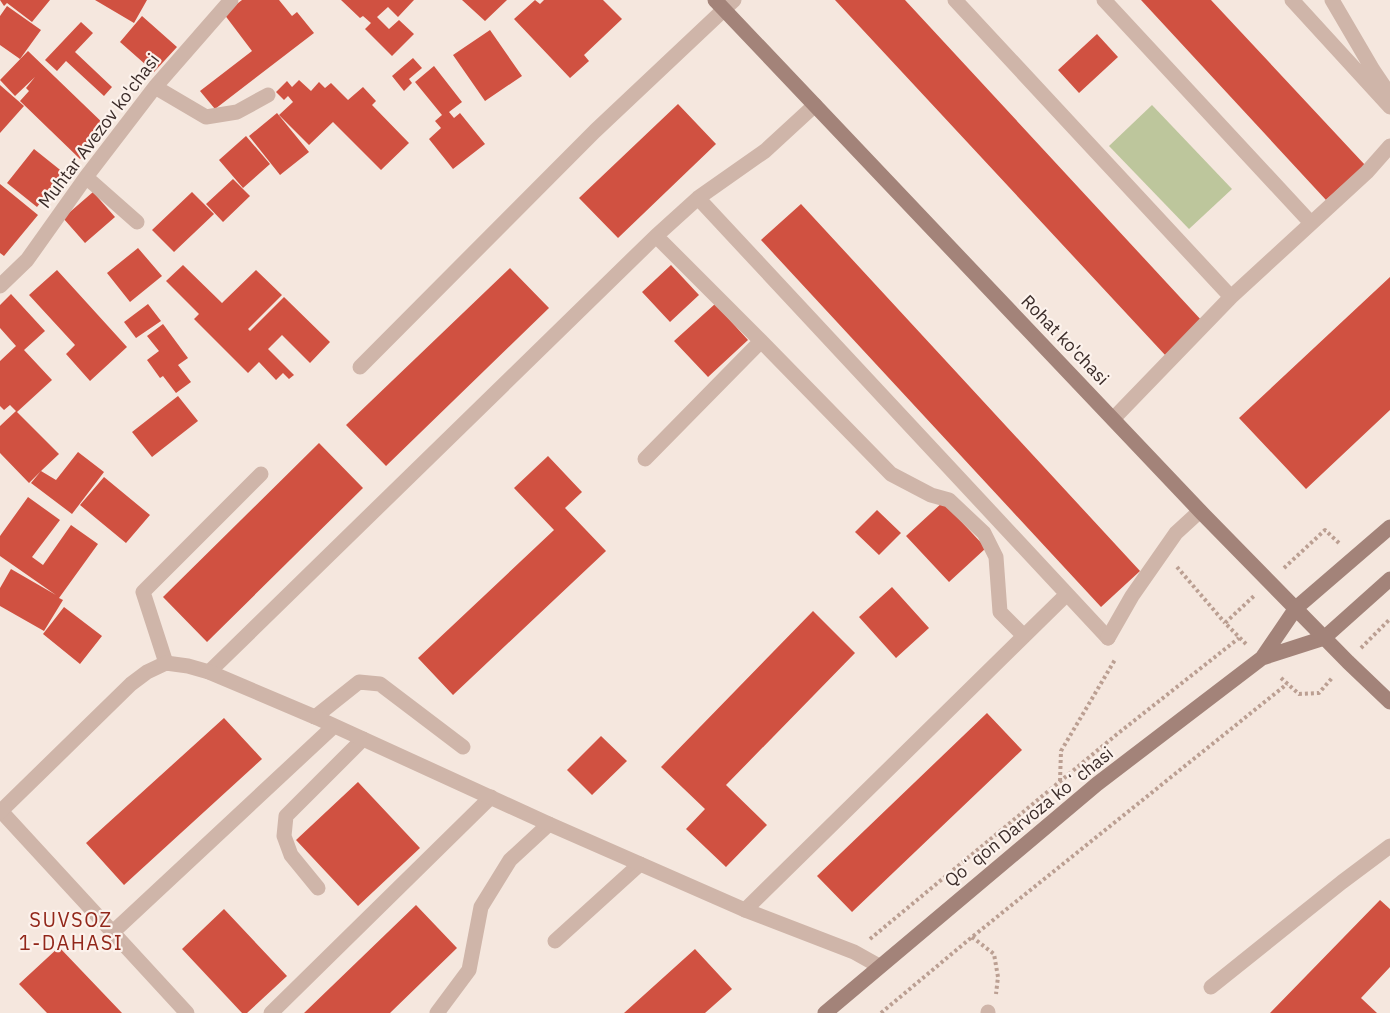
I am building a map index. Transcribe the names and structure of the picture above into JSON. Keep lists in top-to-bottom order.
{
  "streets": {
    "street": ["Muhtar Avezov ko'chasi", "Rohat ko'chasi", "Qoʻqon Darvoza koʻchasi"]
  },
  "crossings": [
    ["Rohat ko'chasi", "Qoʻqon Darvoza koʻchasi"]
  ],
  "districts": ["SUVSOZ 1-DAHASI"]
}
